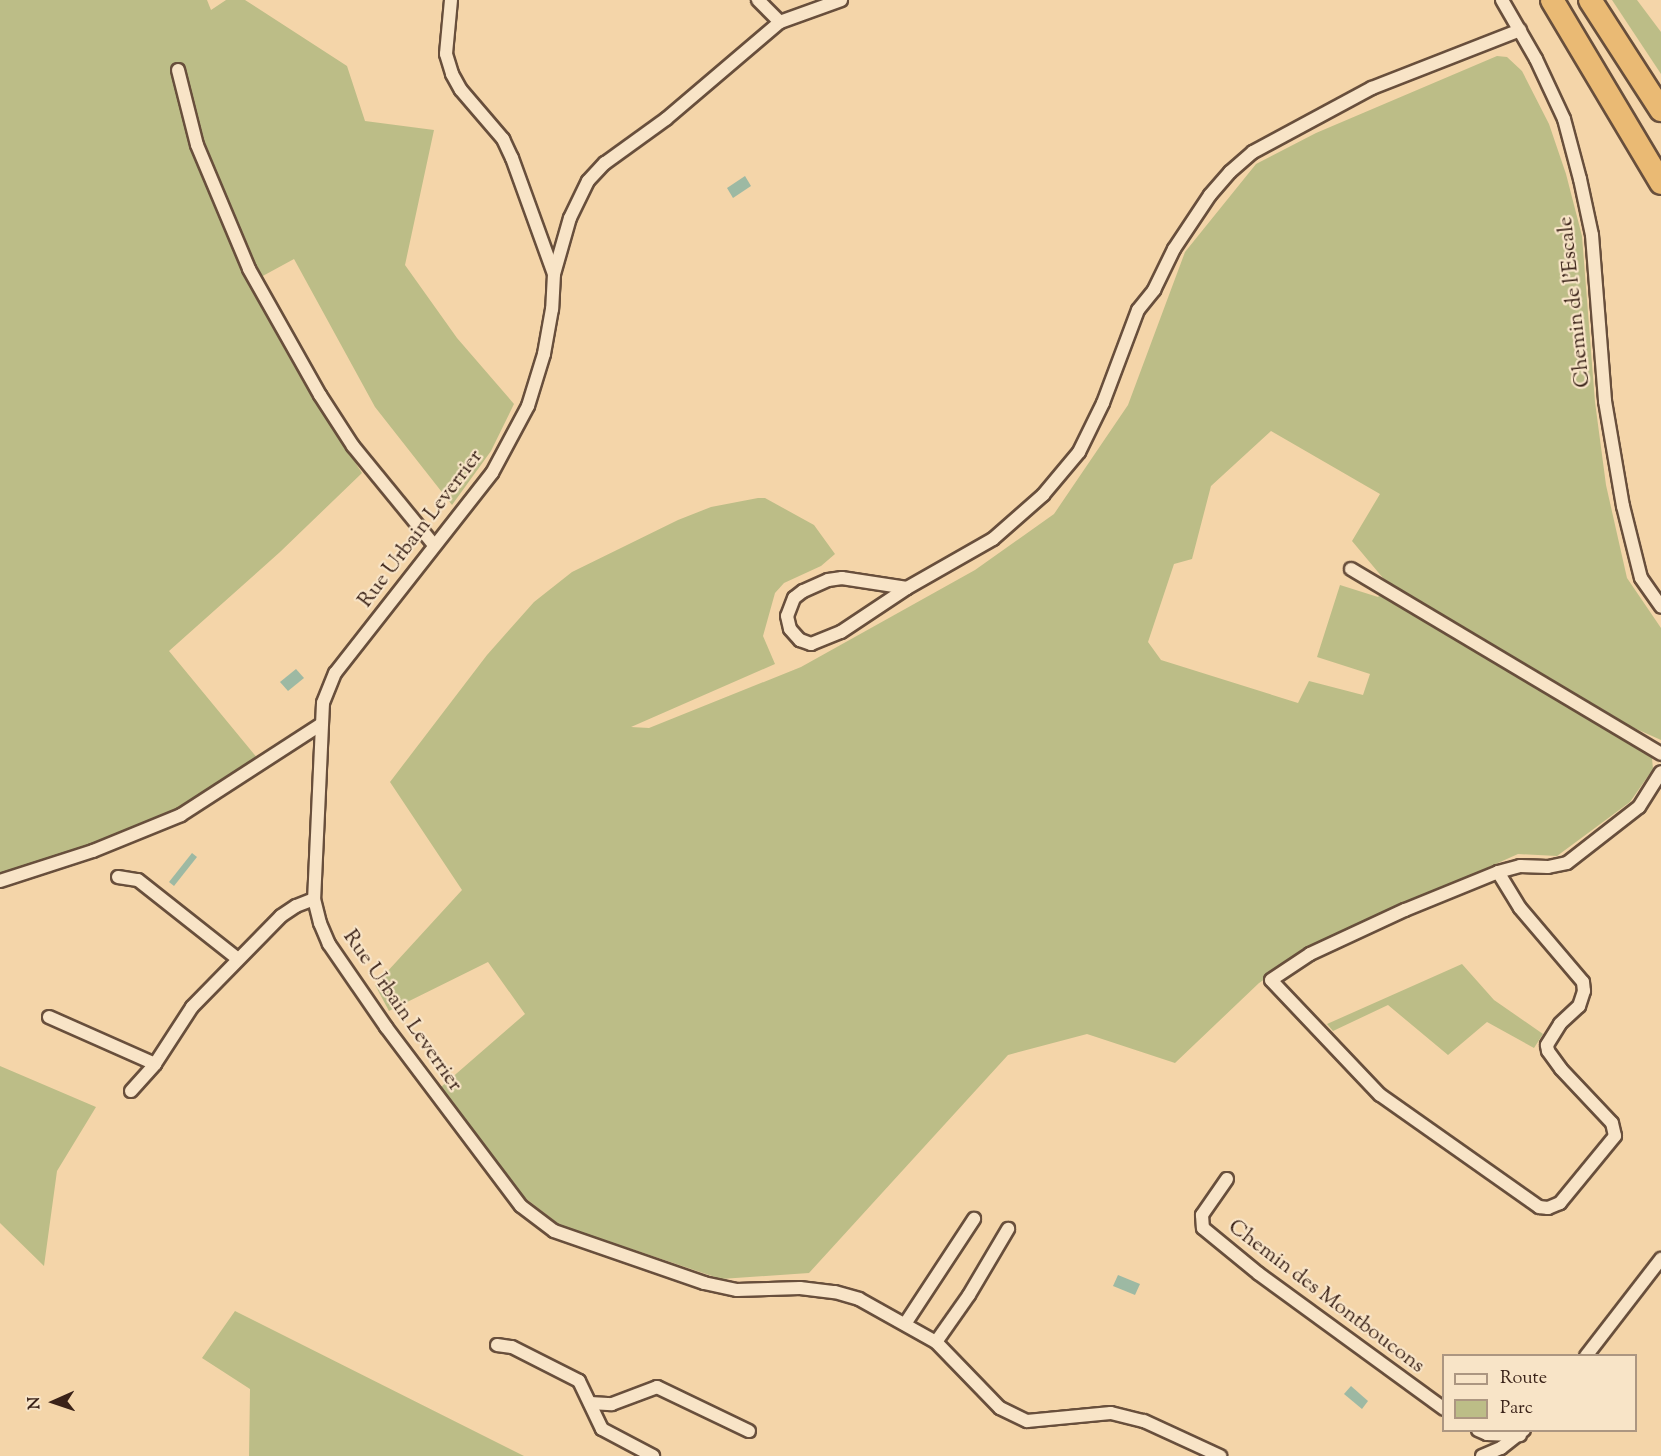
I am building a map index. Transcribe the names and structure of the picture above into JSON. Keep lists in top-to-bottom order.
{
  "streets": {
    "street": ["Chemin de l'Escale", "Rue Urbain Leverrier", "Chemin des Montboucons"]
  },
  "legend": ["Route", "Parc"],
  "north": "left"
}
